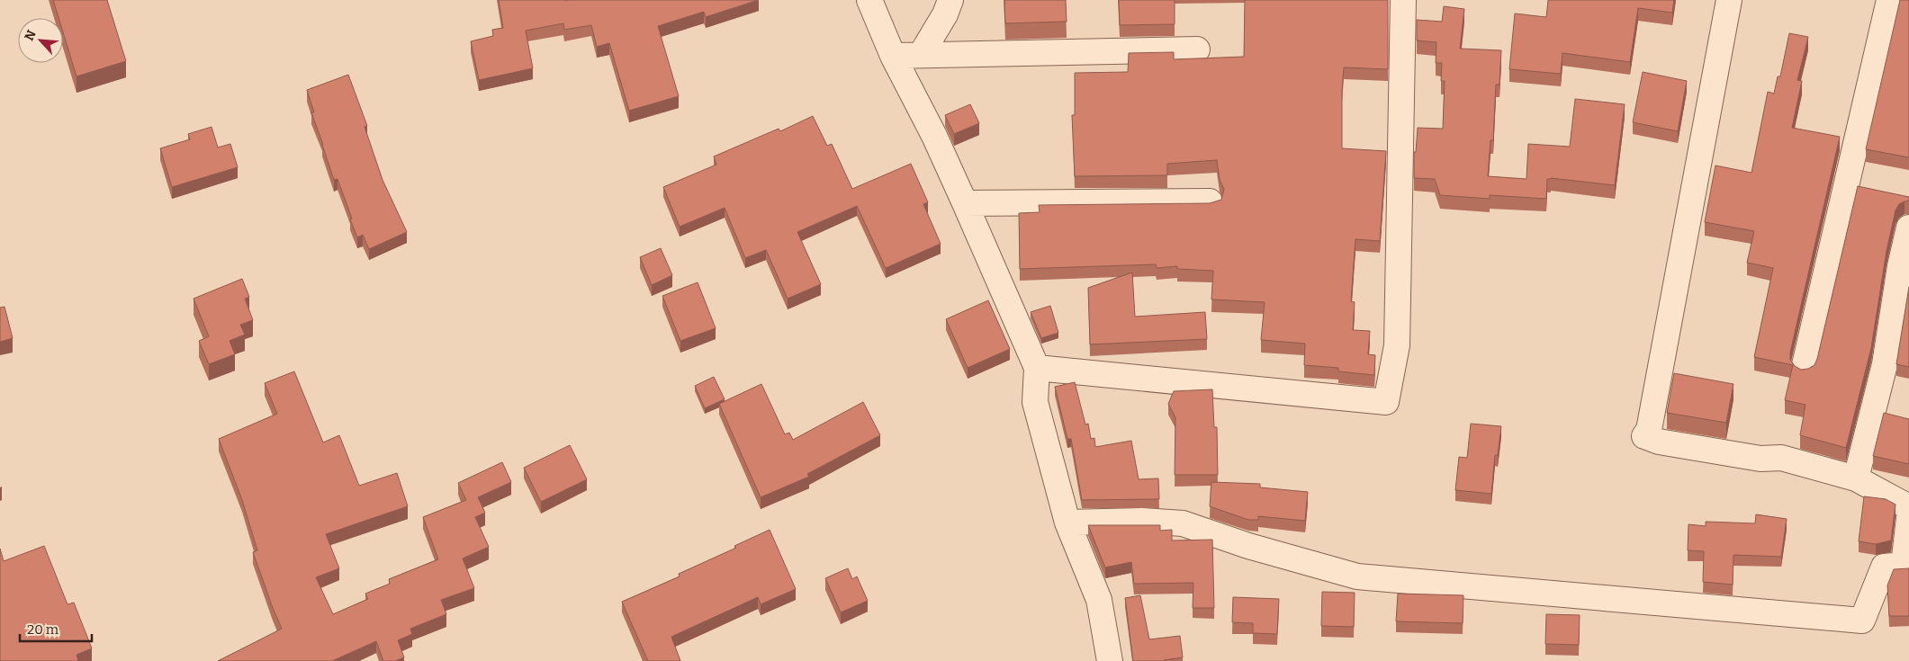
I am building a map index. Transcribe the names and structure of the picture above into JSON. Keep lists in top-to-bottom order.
{
  "scale_bar": "20 m",
  "north": "top left"
}
